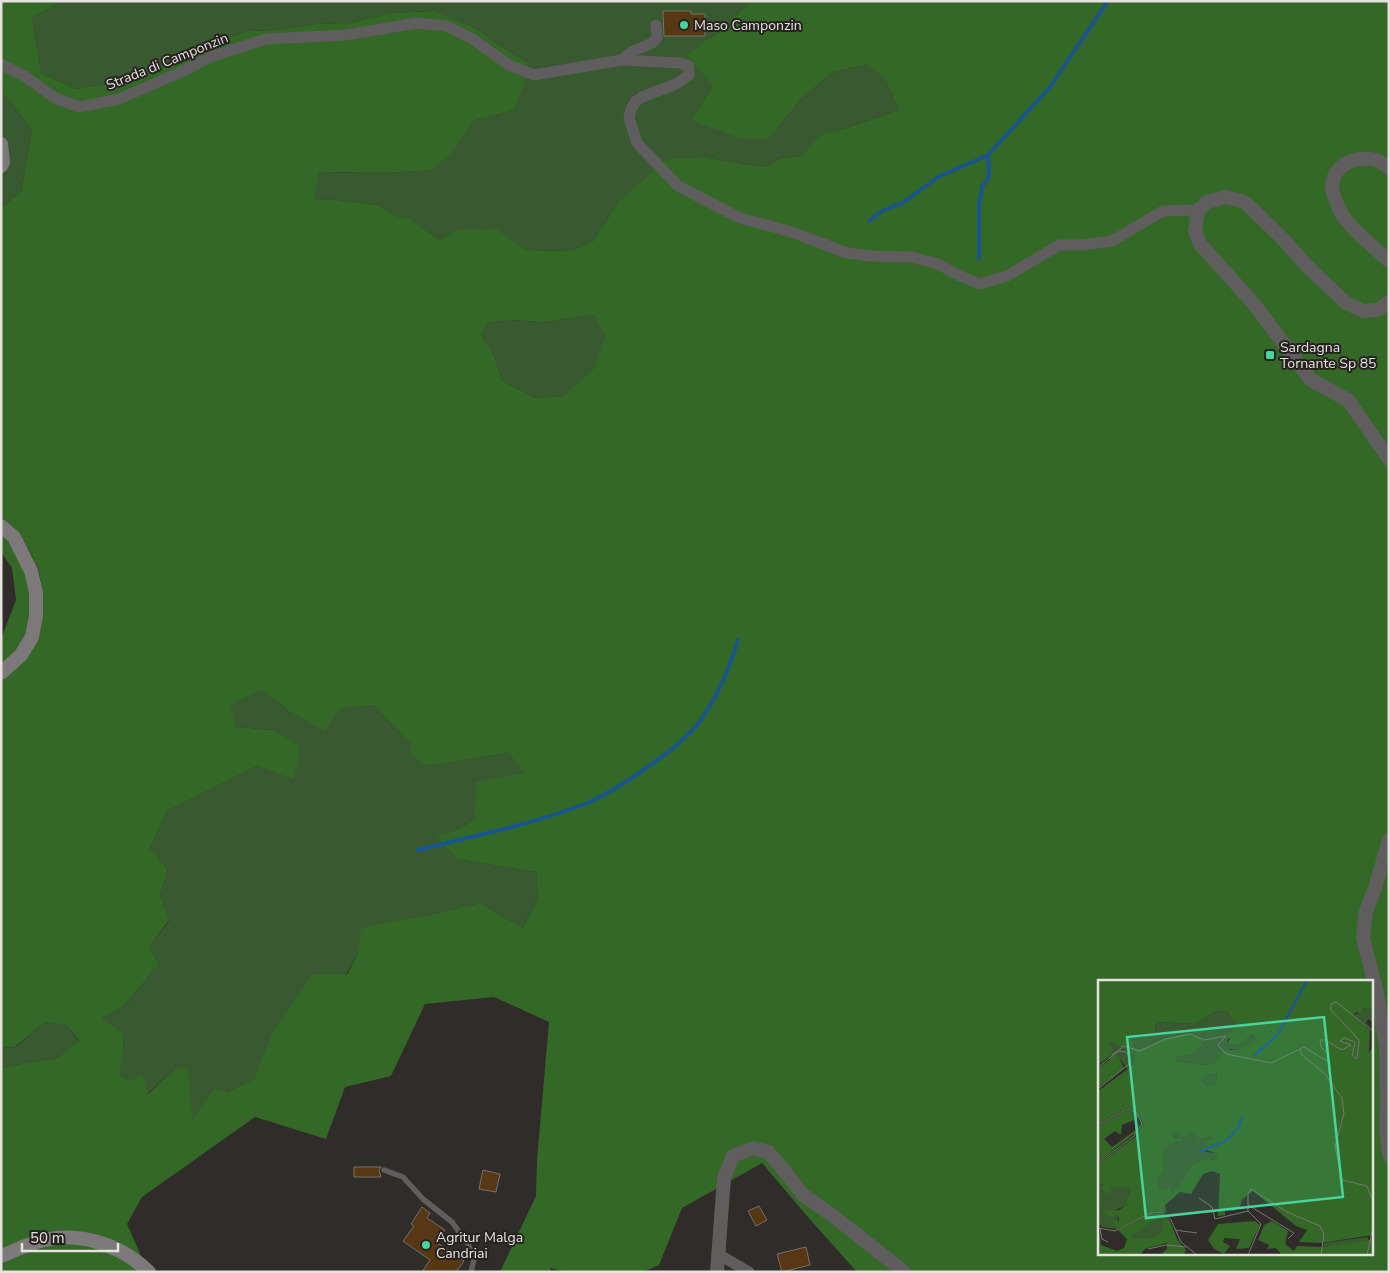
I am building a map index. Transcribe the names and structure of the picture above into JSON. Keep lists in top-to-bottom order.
{
  "streets": {
    "street": ["Strada di Camponzin"]
  },
  "places": {
    "other": ["Maso Camponzin", "Agritur Malga Candriai"],
    "transit": ["Sardagna Tornante Sp 85"]
  },
  "scale_bar": "50 m"
}
